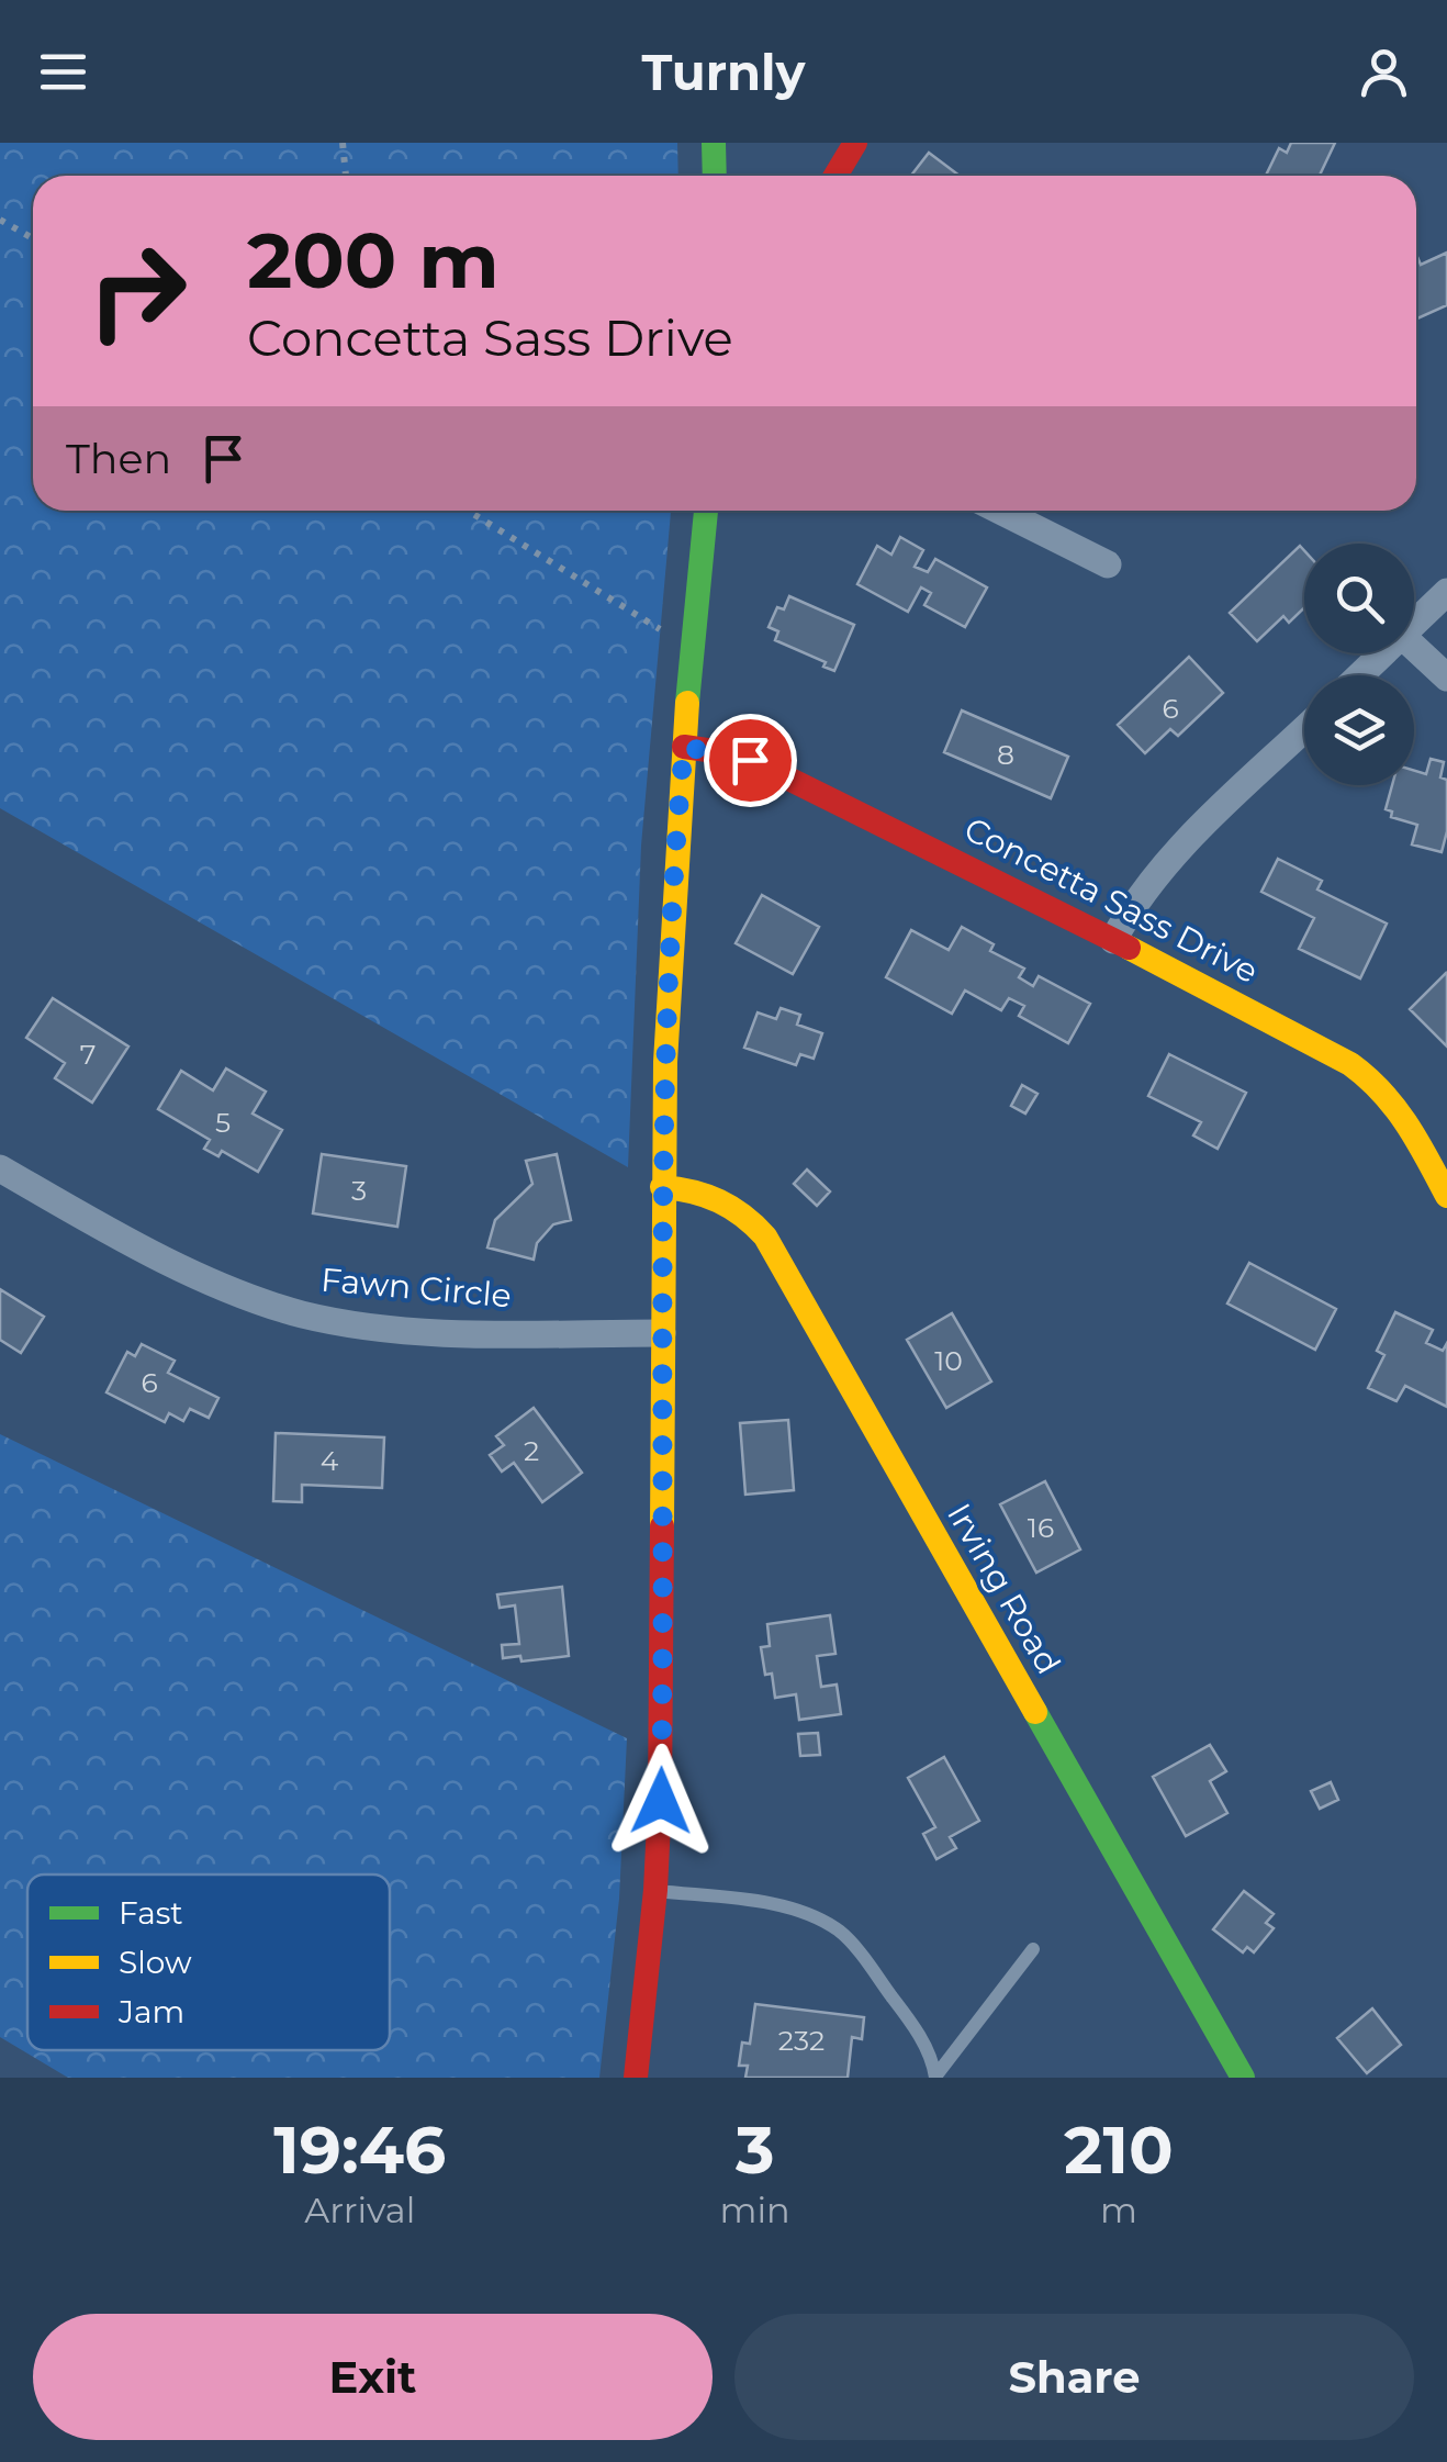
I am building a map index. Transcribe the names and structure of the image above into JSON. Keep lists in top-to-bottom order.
{
  "streets": {
    "street": ["Concetta Sass Drive", "Fawn Circle", "Irving Road"]
  },
  "house_numbers": [
    "6",
    "8",
    "7",
    "5",
    "3",
    "10",
    "6",
    "2",
    "4",
    "16",
    "232"
  ],
  "legend": ["Fast", "Slow", "Jam"],
  "page": {
    "header": "Turnly",
    "turn": ["200 m", "Concetta Sass Drive"],
    "then": "Then",
    "eta": [
      "19:46",
      "Arrival",
      "3",
      "min",
      "210",
      "m"
    ],
    "buttons": ["Exit", "Share"]
  }
}
